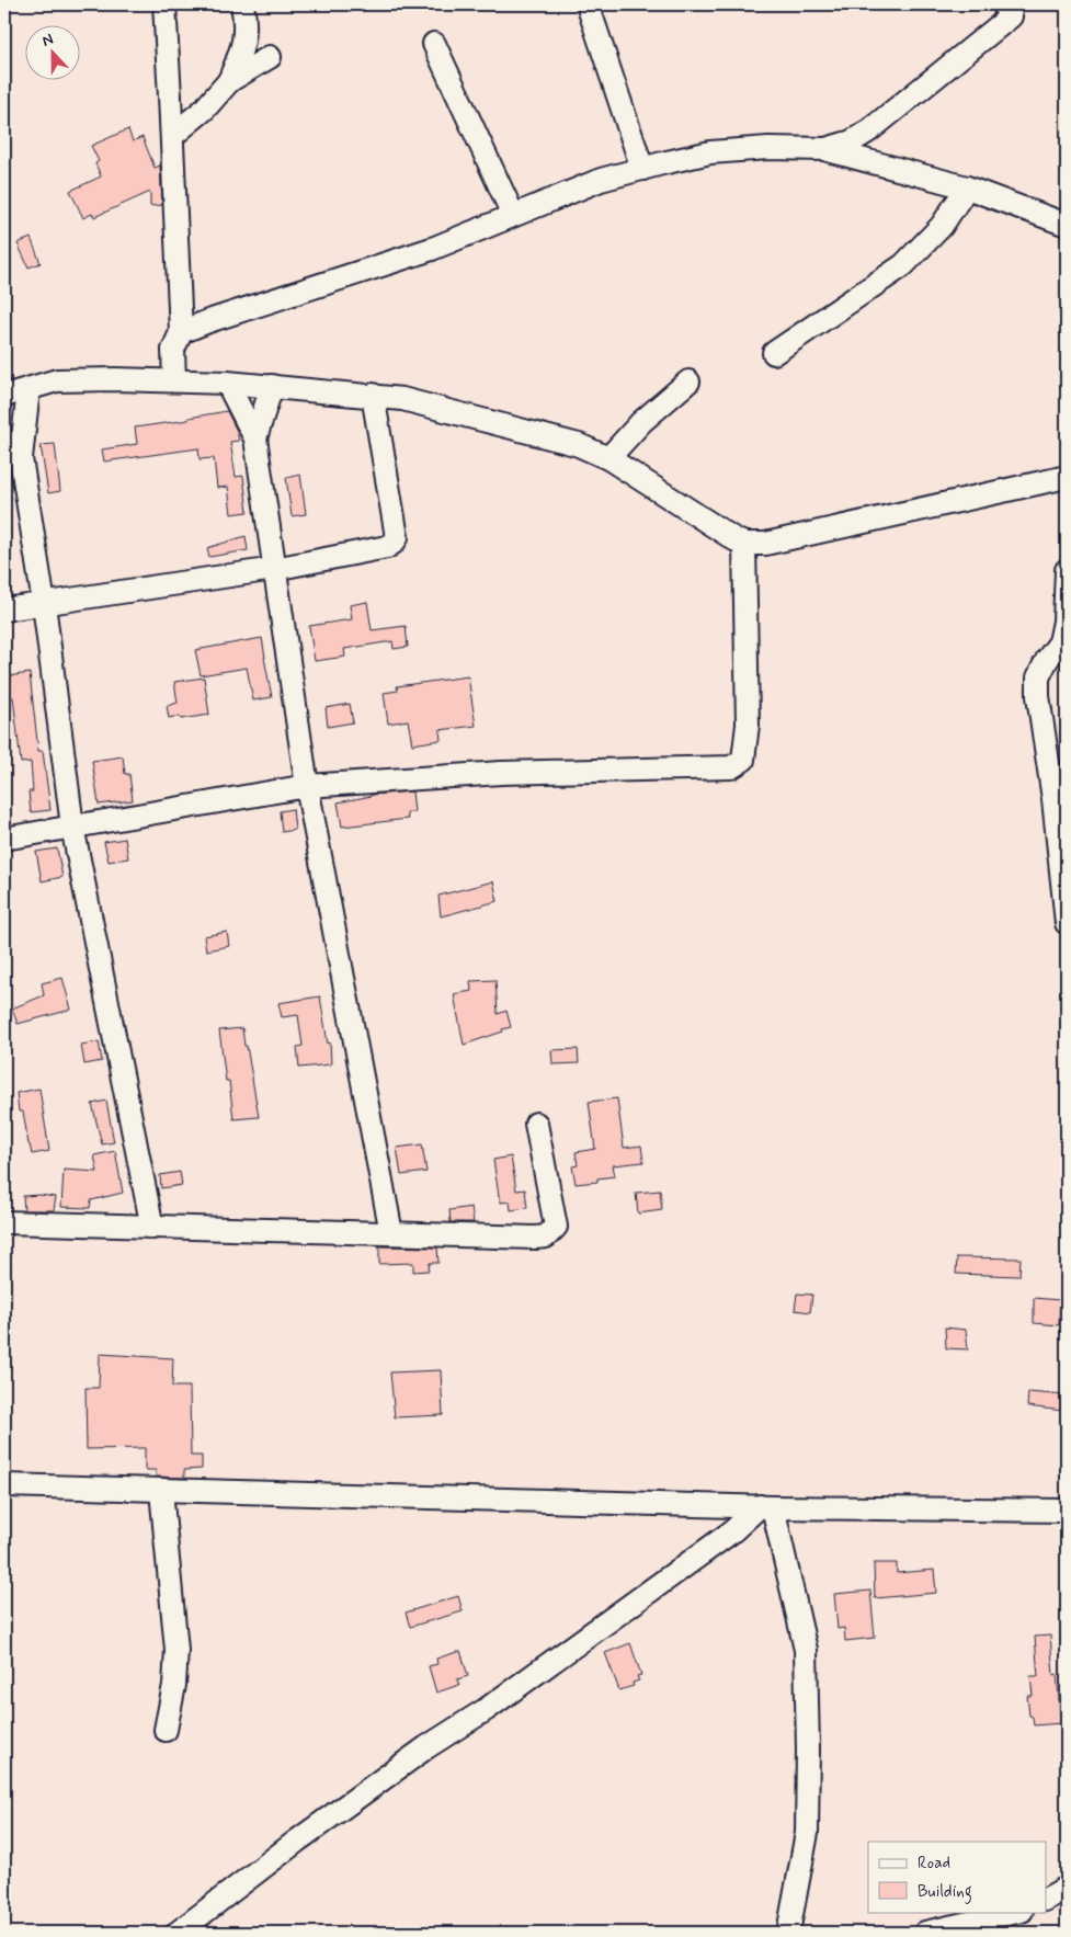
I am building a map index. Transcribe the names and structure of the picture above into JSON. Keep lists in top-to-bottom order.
{
  "legend": ["Road", "Building"],
  "north": "top"
}
